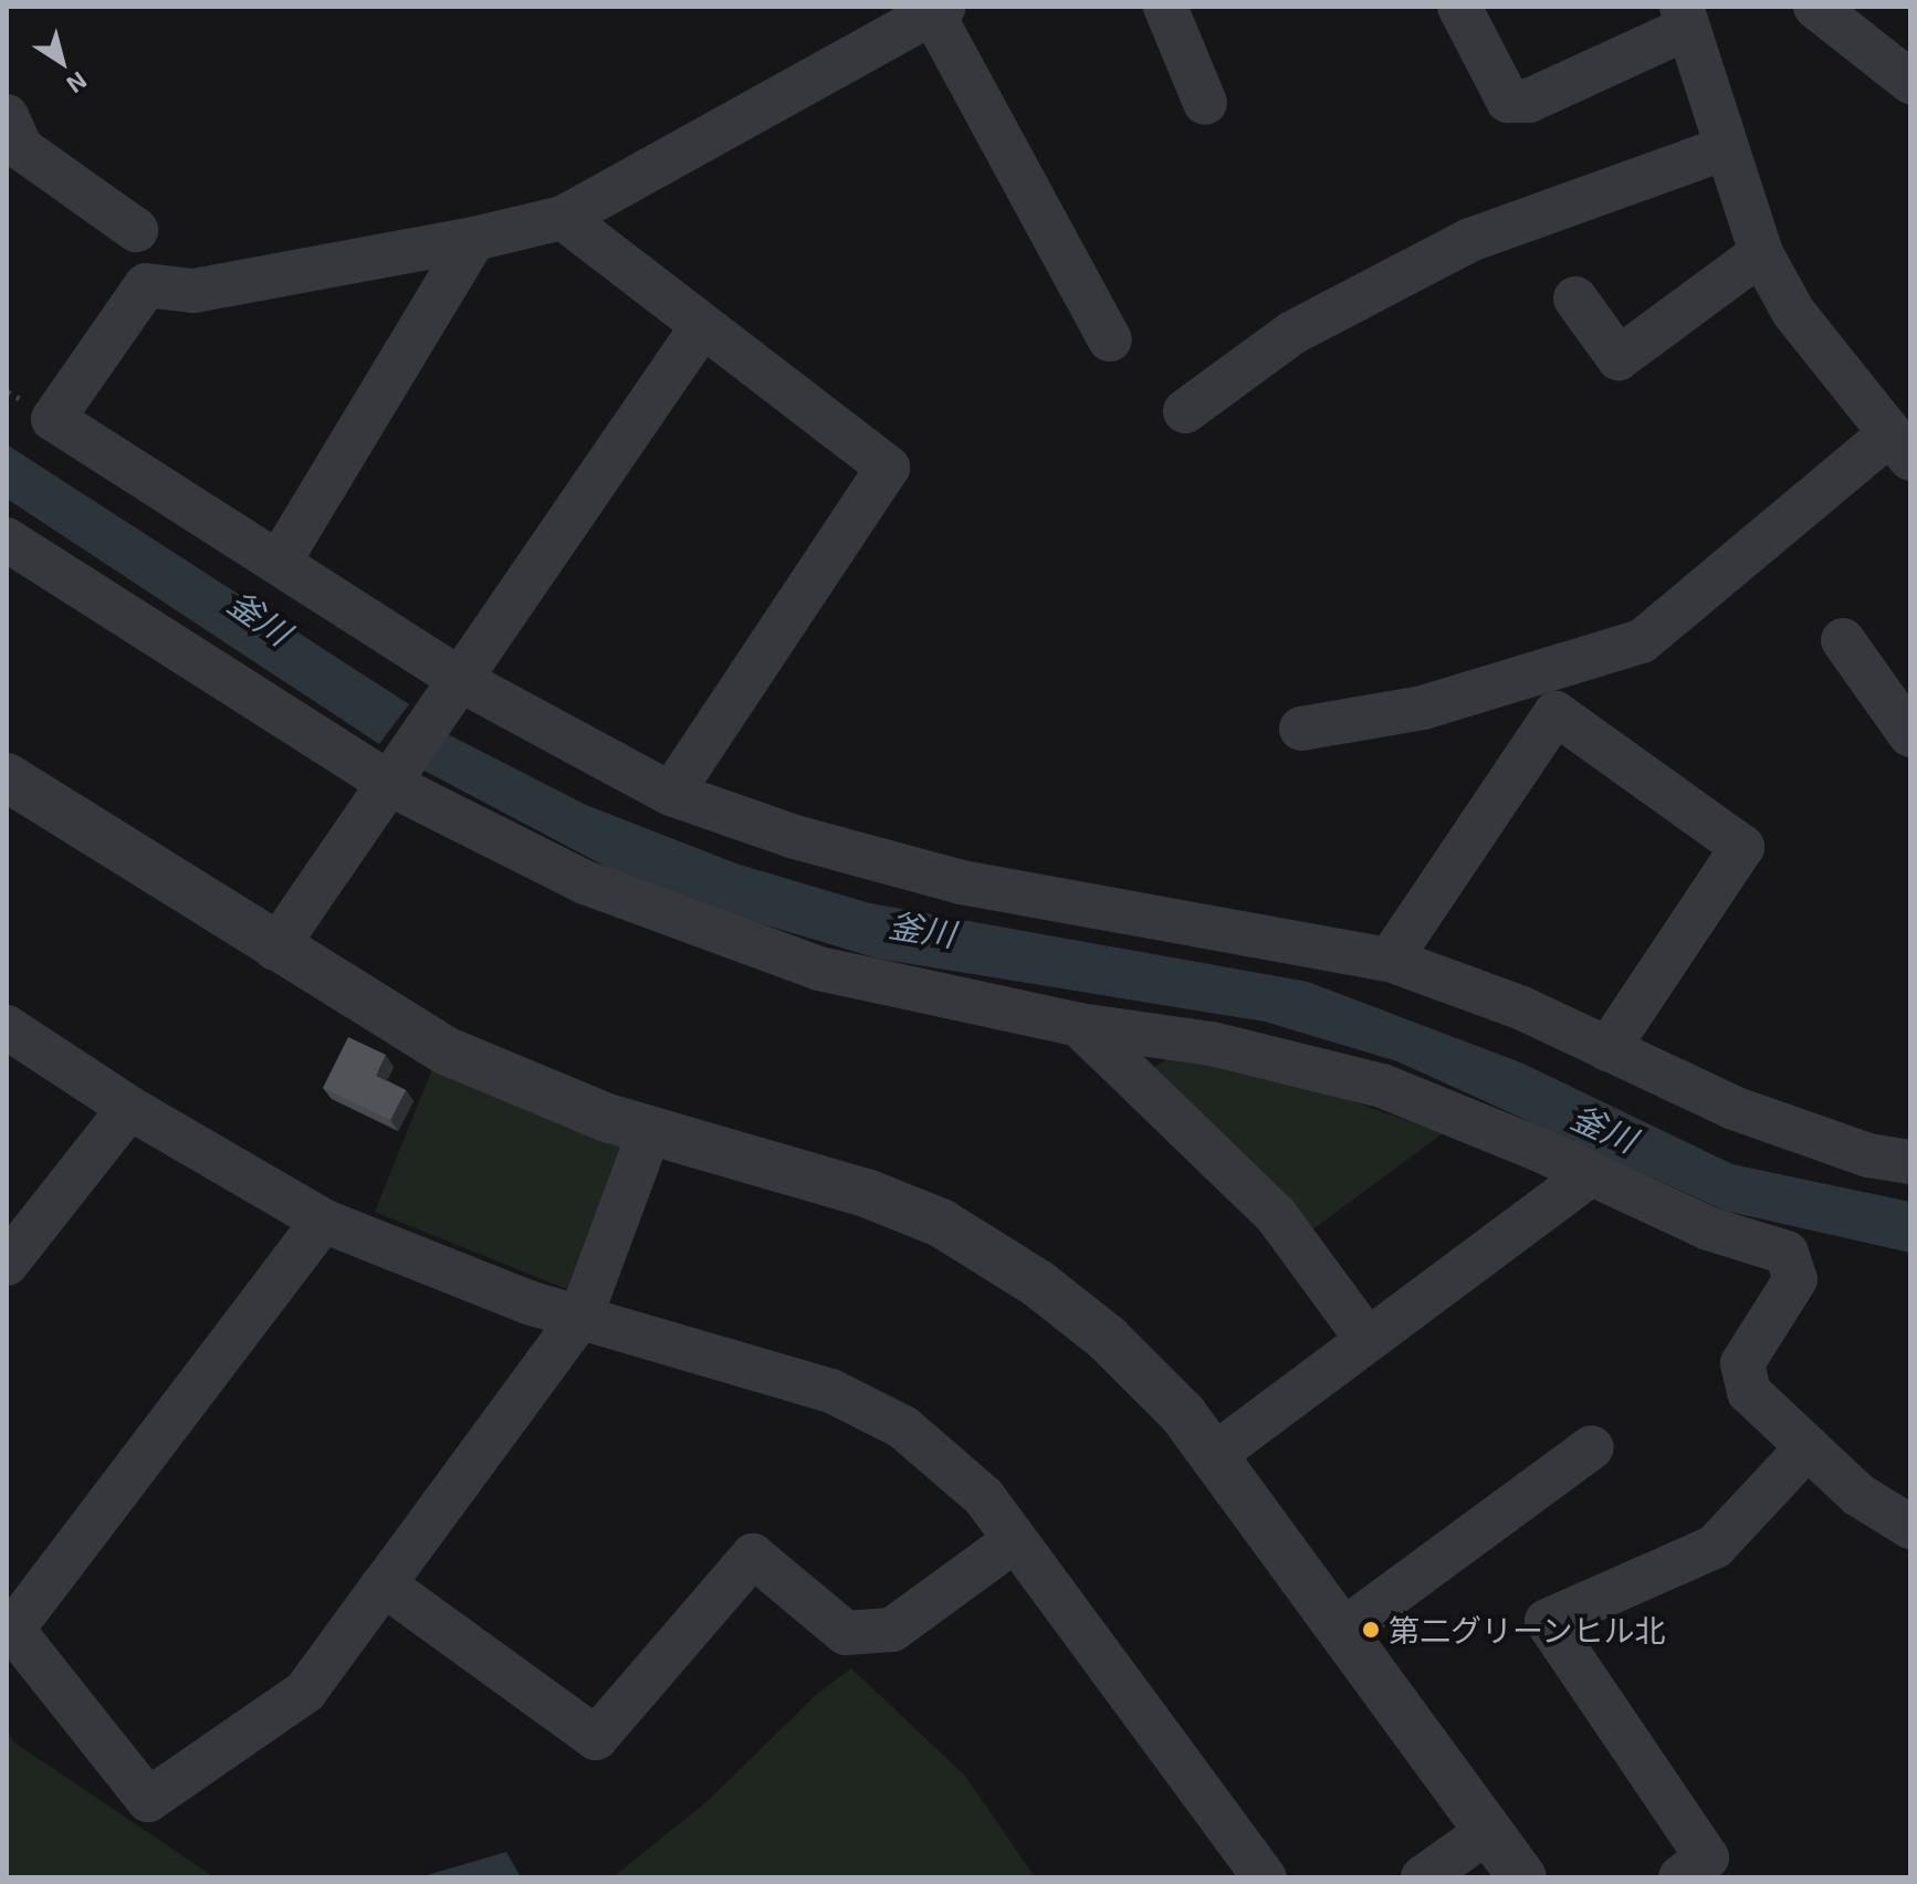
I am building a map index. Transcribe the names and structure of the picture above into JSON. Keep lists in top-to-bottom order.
{
  "water": ["釜川"],
  "places": ["第二グリーンヒル北"],
  "north": "bottom right"
}
